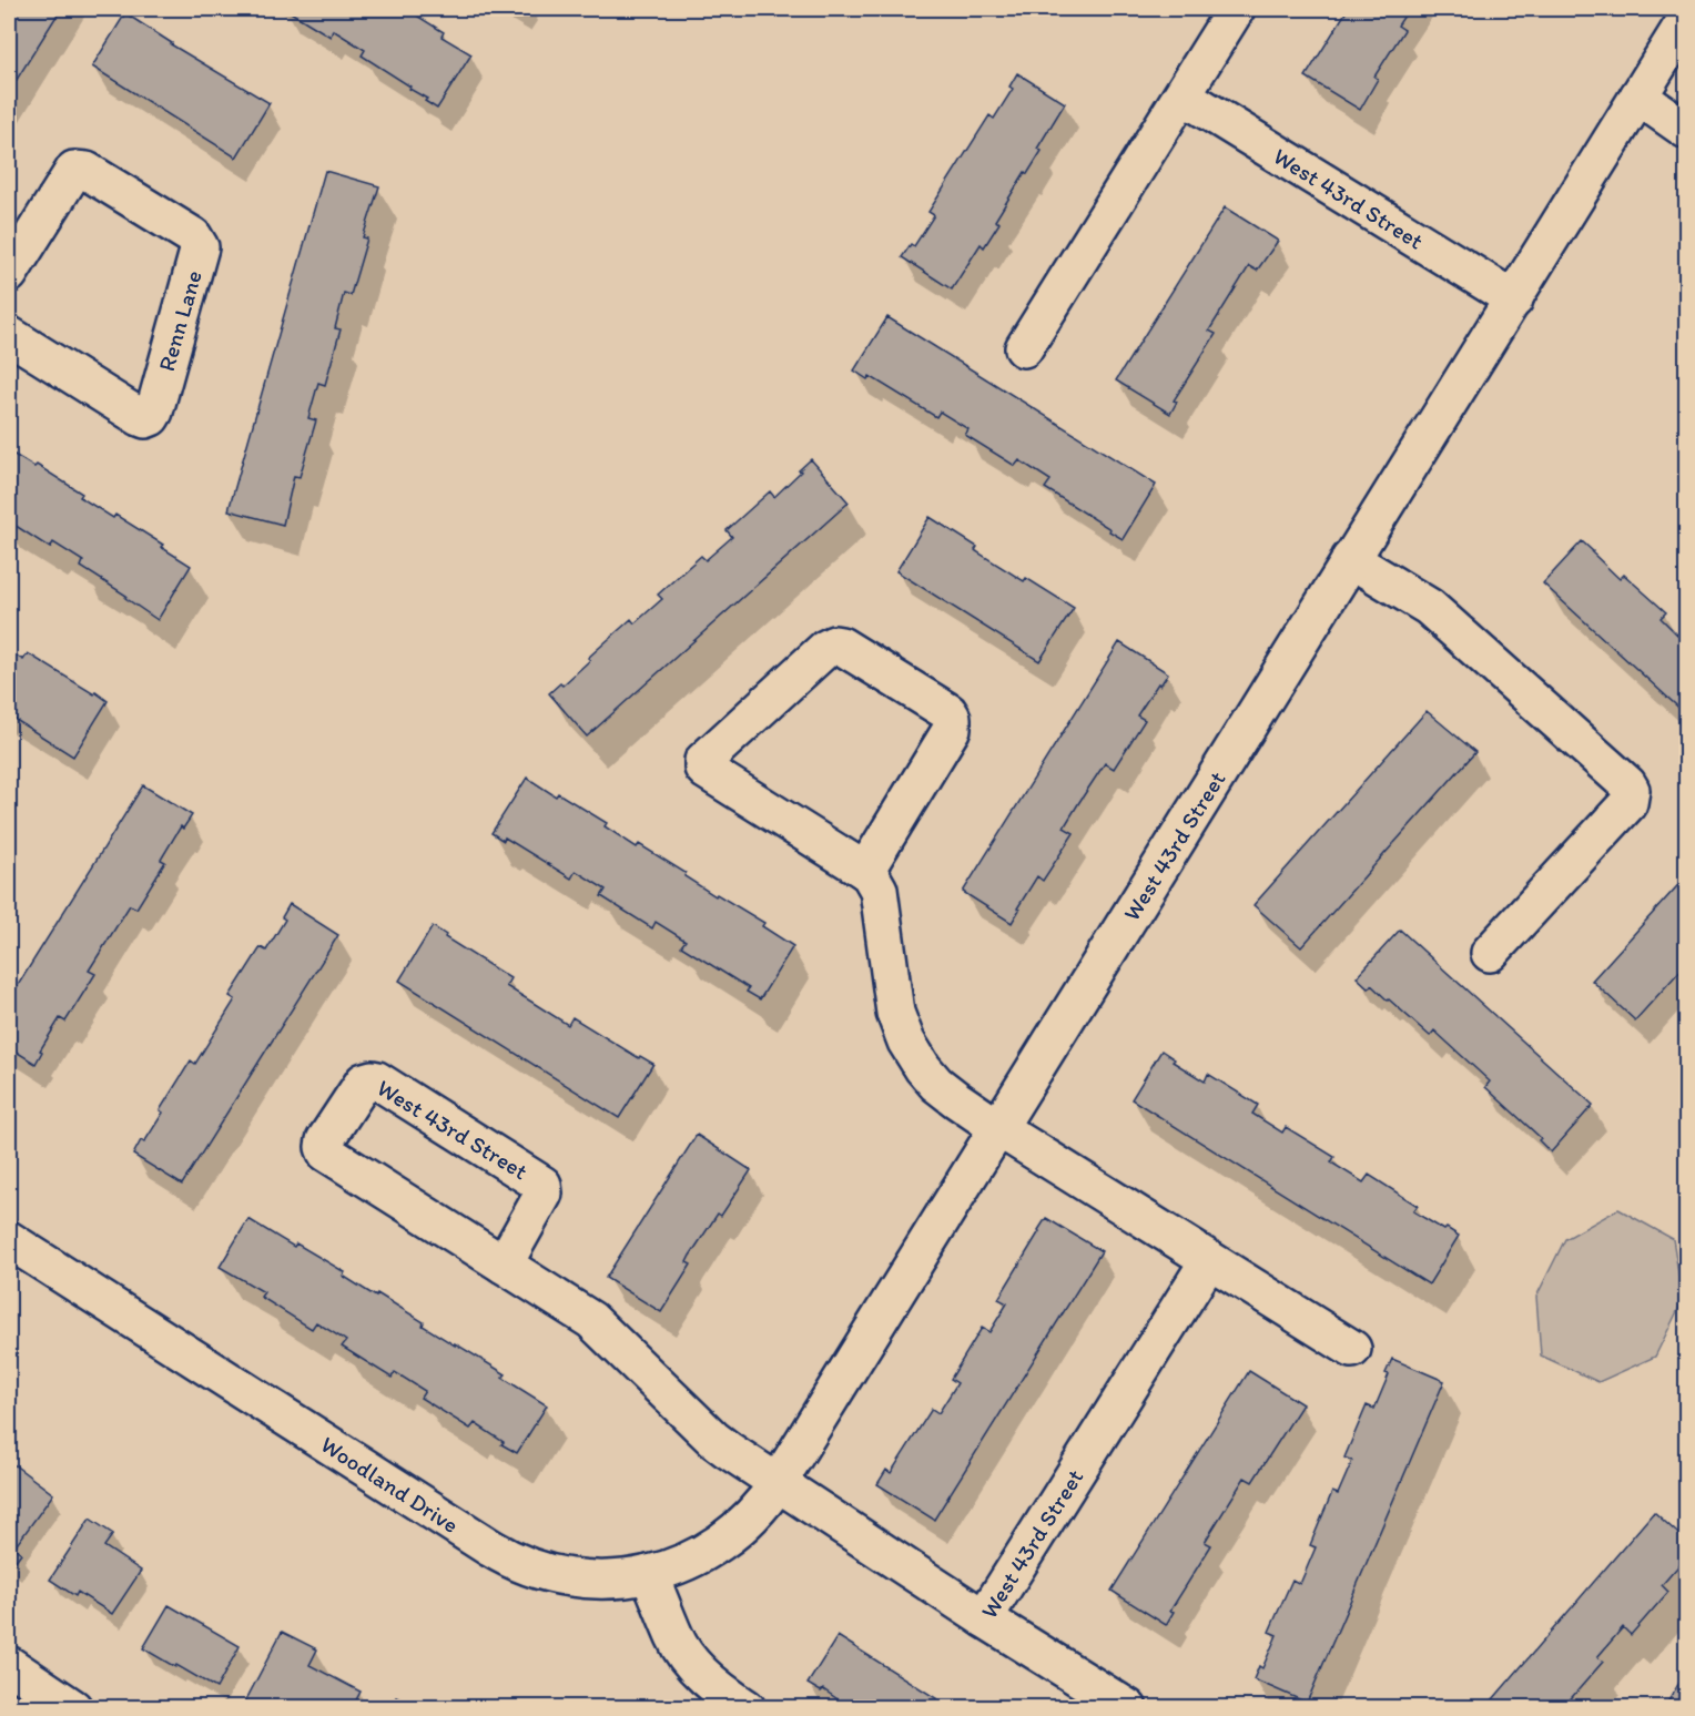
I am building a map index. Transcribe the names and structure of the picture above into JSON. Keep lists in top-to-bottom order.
{
  "streets": {
    "street": ["West 43rd Street", "Renn Lane", "Woodland Drive"]
  },
  "crossings": [
    ["West 43rd Street", "Woodland Drive"]
  ]
}
